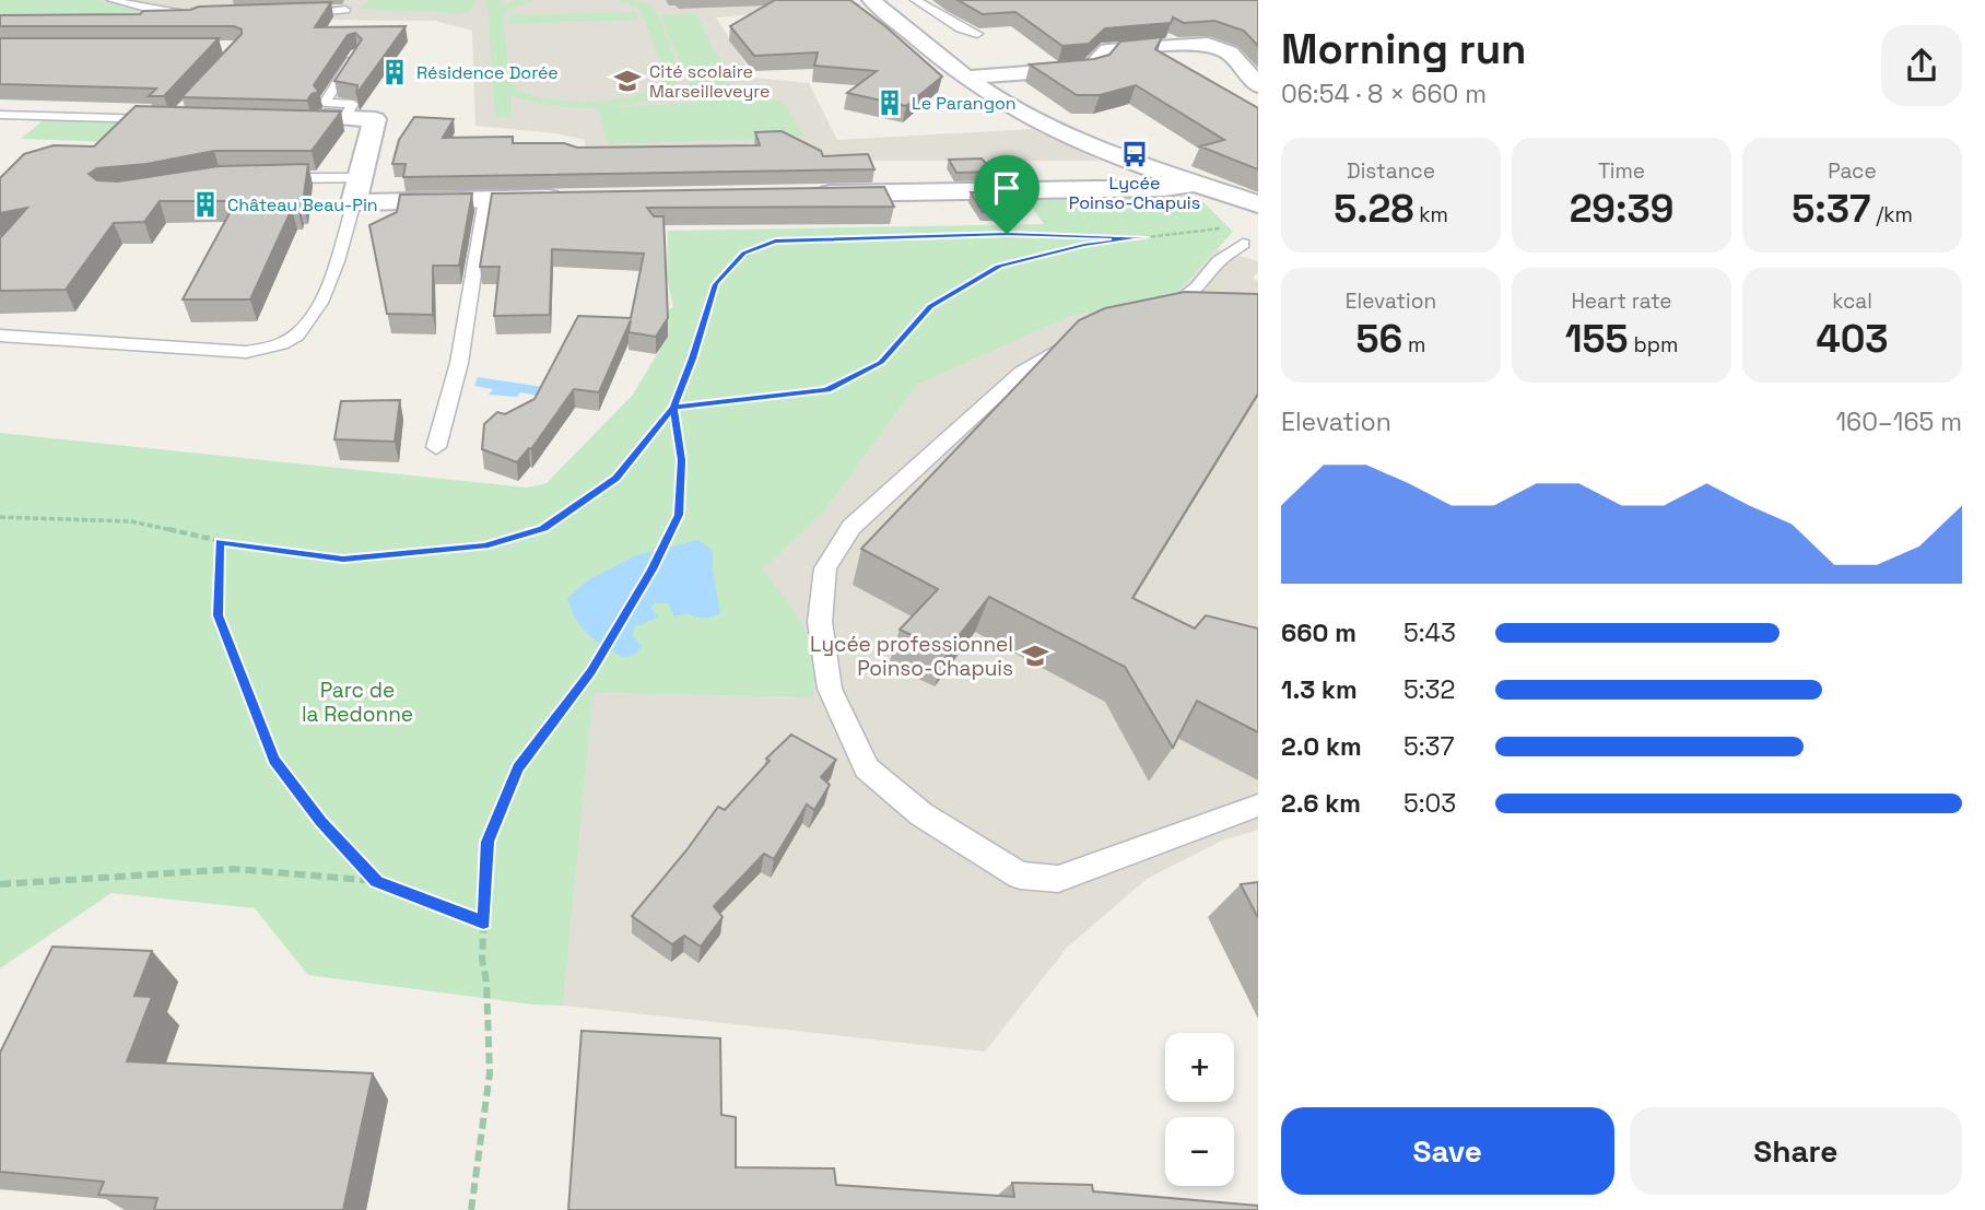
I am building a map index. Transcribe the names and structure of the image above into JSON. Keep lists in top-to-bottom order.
{
  "parks": ["Parc de la Redonne"],
  "places": {
    "building": ["Résidence Dorée", "Le Parangon", "Château Beau-Pin"],
    "school or university": ["Cité scolaire Marseilleveyre", "Lycée professionnel Poinso-Chapuis"],
    "bus stop": ["Lycée Poinso-Chapuis"]
  },
  "page": {
    "heading": ["Morning run", "06:54 · 8 × 660 m"],
    "stats": [
      ["Distance", "5.28 km"],
      ["Time", "29:39"],
      ["Pace", "5:37 /km"],
      ["Elevation", "56 m"],
      ["Heart rate", "155 bpm"],
      ["kcal", "403"]
    ],
    "chart": ["Elevation", "160–165 m"],
    "list": [
      {
        "name": "660 m",
        "note": "5:43"
      },
      {
        "name": "1.3 km",
        "note": "5:32"
      },
      {
        "name": "2.0 km",
        "note": "5:37"
      },
      {
        "name": "2.6 km",
        "note": "5:03"
      }
    ],
    "map_buttons": ["+", "−"],
    "buttons": ["Save", "Share"]
  }
}
